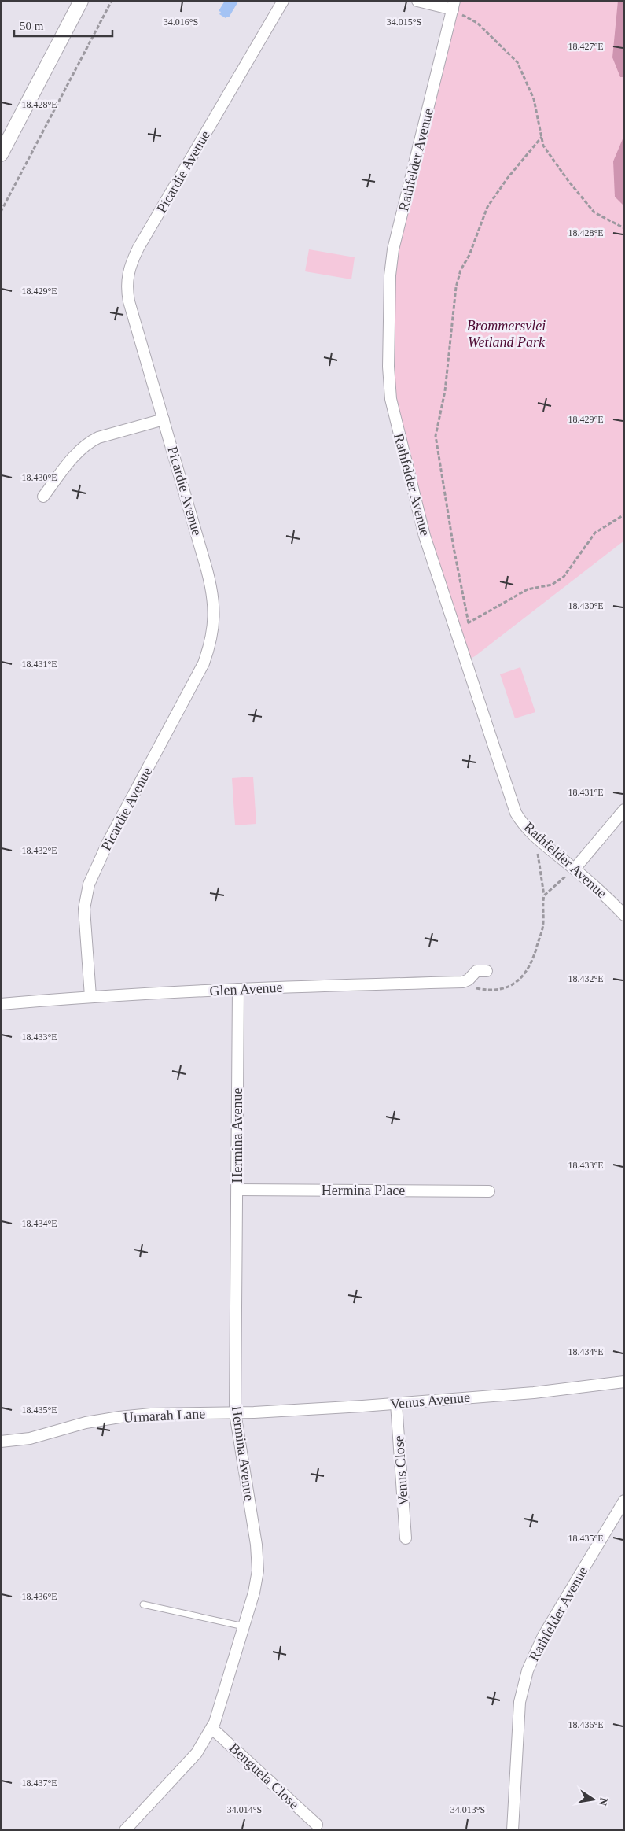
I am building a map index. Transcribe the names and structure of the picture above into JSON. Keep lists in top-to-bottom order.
{
  "streets": {
    "street": [
      "Rathfelder Avenue",
      "Picardie Avenue",
      "Glen Avenue",
      "Hermina Avenue",
      "Hermina Place",
      "Venus Avenue",
      "Urmarah Lane",
      "Venus Close",
      "Benguela Close"
    ]
  },
  "crossings": [
    ["Picardie Avenue", "Glen Avenue"],
    ["Glen Avenue", "Hermina Avenue"],
    ["Hermina Avenue", "Hermina Place"],
    ["Hermina Avenue", "Venus Avenue"],
    ["Hermina Avenue", "Urmarah Lane"],
    ["Hermina Avenue", "Benguela Close"],
    ["Venus Avenue", "Urmarah Lane"],
    ["Venus Avenue", "Venus Close"]
  ],
  "parks": ["Brommersvlei Wetland Park"],
  "scale_bar": "50 m",
  "north": "right",
  "coordinates": [
    "34.016°S",
    "34.015°S",
    "18.427°E",
    "18.428°E",
    "18.429°E",
    "18.430°E",
    "18.431°E",
    "18.432°E",
    "18.433°E",
    "18.434°E",
    "18.435°E",
    "18.436°E",
    "18.437°E",
    "34.014°S",
    "34.013°S"
  ]
}
